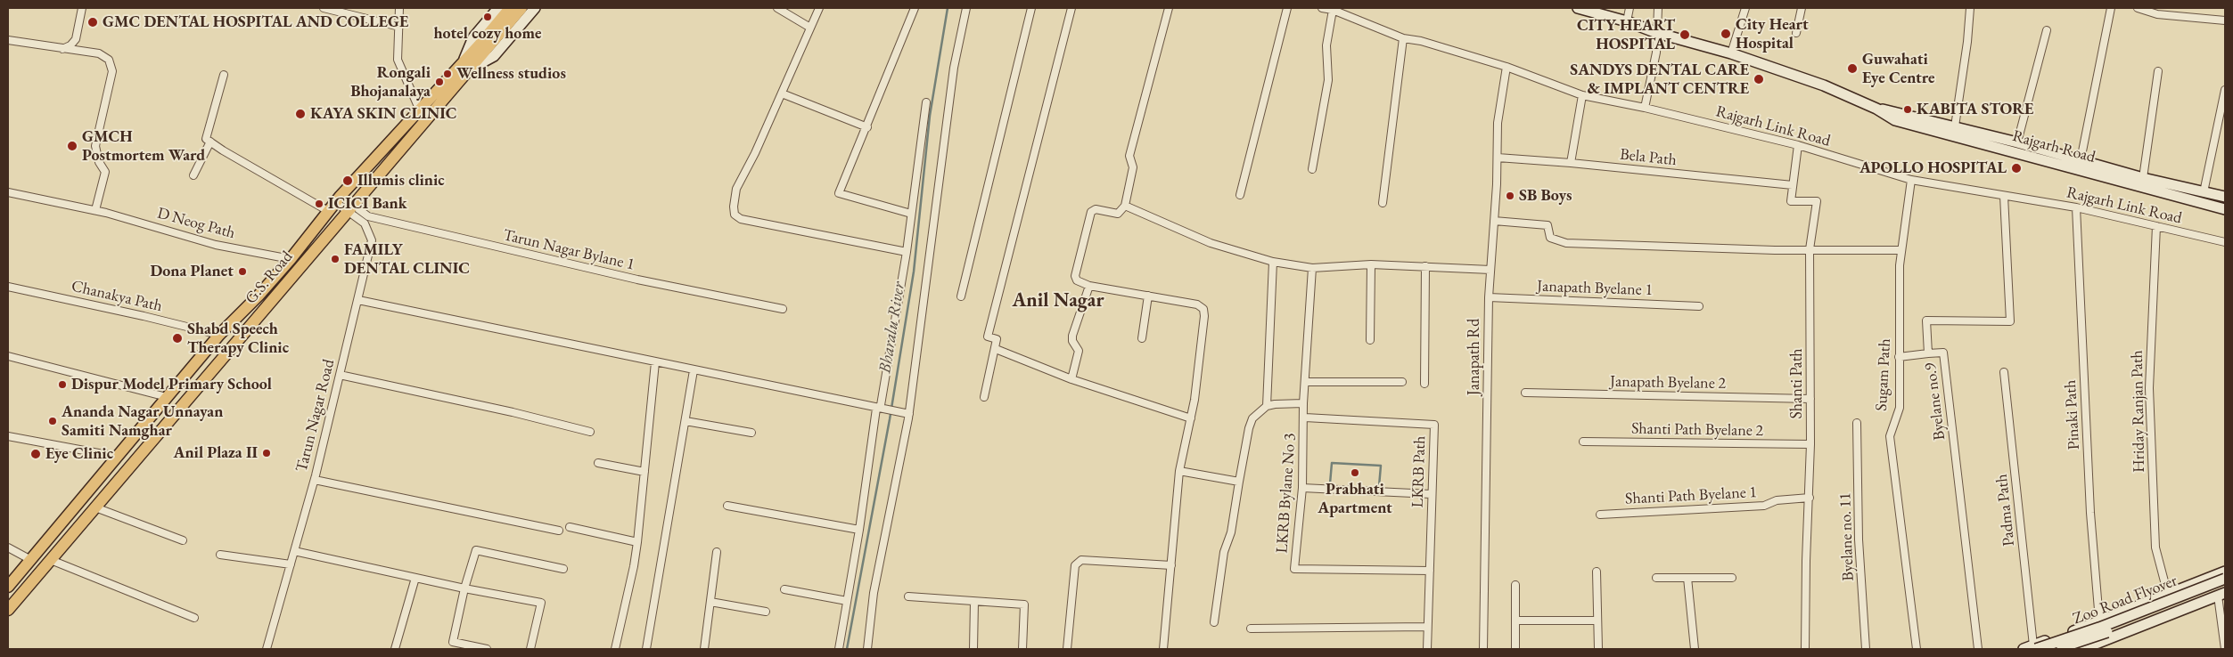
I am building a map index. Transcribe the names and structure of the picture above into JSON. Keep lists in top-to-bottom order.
{
  "streets": {
    "main road": ["Rajgarh Road", "G.S. Road", "Zoo Road Flyover"],
    "street": [
      "Rajgarh Link Road",
      "Bela Path",
      "D Neog Path",
      "Tarun Nagar Bylane 1",
      "Janapath Byelane 1",
      "Chanakya Path",
      "Janapath Rd",
      "Sugam Path",
      "Janapath Byelane 2",
      "Shanti Path",
      "Byelane no.9",
      "Hriday Ranjan Path",
      "Pinaki Path",
      "Tarun Nagar Road",
      "Shanti Path Byelane 2",
      "LKRB Path",
      "LKRB Bylane No 3",
      "Shanti Path Byelane 1",
      "Padma Path",
      "Byelane no. 11"
    ]
  },
  "crossings": [
    ["Rajgarh Link Road", "Janapath Rd"],
    ["Rajgarh Link Road", "Sugam Path"],
    ["Rajgarh Link Road", "Shanti Path"],
    ["Rajgarh Link Road", "Byelane no.9"],
    ["Rajgarh Link Road", "Hriday Ranjan Path"],
    ["Rajgarh Link Road", "Pinaki Path"],
    ["Bela Path", "Janapath Rd"],
    ["Bela Path", "Shanti Path"],
    ["Tarun Nagar Bylane 1", "G.S. Road"],
    ["Tarun Nagar Bylane 1", "Tarun Nagar Road"],
    ["G.S. Road", "Tarun Nagar Road"],
    ["Janapath Byelane 1", "Janapath Rd"],
    ["Janapath Byelane 2", "Shanti Path"],
    ["Shanti Path", "Shanti Path Byelane 2"],
    ["Shanti Path", "Shanti Path Byelane 1"],
    ["LKRB Path", "LKRB Bylane No 3"],
    ["Padma Path", "Zoo Road Flyover"]
  ],
  "districts": ["Anil Nagar"],
  "water": ["Bharalu River"],
  "places": [
    "hotel cozy home",
    "GMC DENTAL HOSPITAL AND COLLEGE",
    "City Heart Hospital",
    "CITY HEART HOSPITAL",
    "Guwahati Eye Centre",
    "Wellness studios",
    "SANDYS DENTAL CARE & IMPLANT CENTRE",
    "Rongali Bhojanalaya",
    "KABITA STORE",
    "KAYA SKIN CLINIC",
    "GMCH Postmortem Ward",
    "APOLLO HOSPITAL",
    "Illumis clinic",
    "SB Boys",
    "ICICI Bank",
    "FAMILY DENTAL CLINIC",
    "Dona Planet",
    "Shabd Speech Therapy Clinic",
    "Dispur Model Primary School",
    "Ananda Nagar Unnayan Samiti Namghar",
    "Anil Plaza II",
    "Eye Clinic",
    "Prabhati Apartment"
  ]
}
